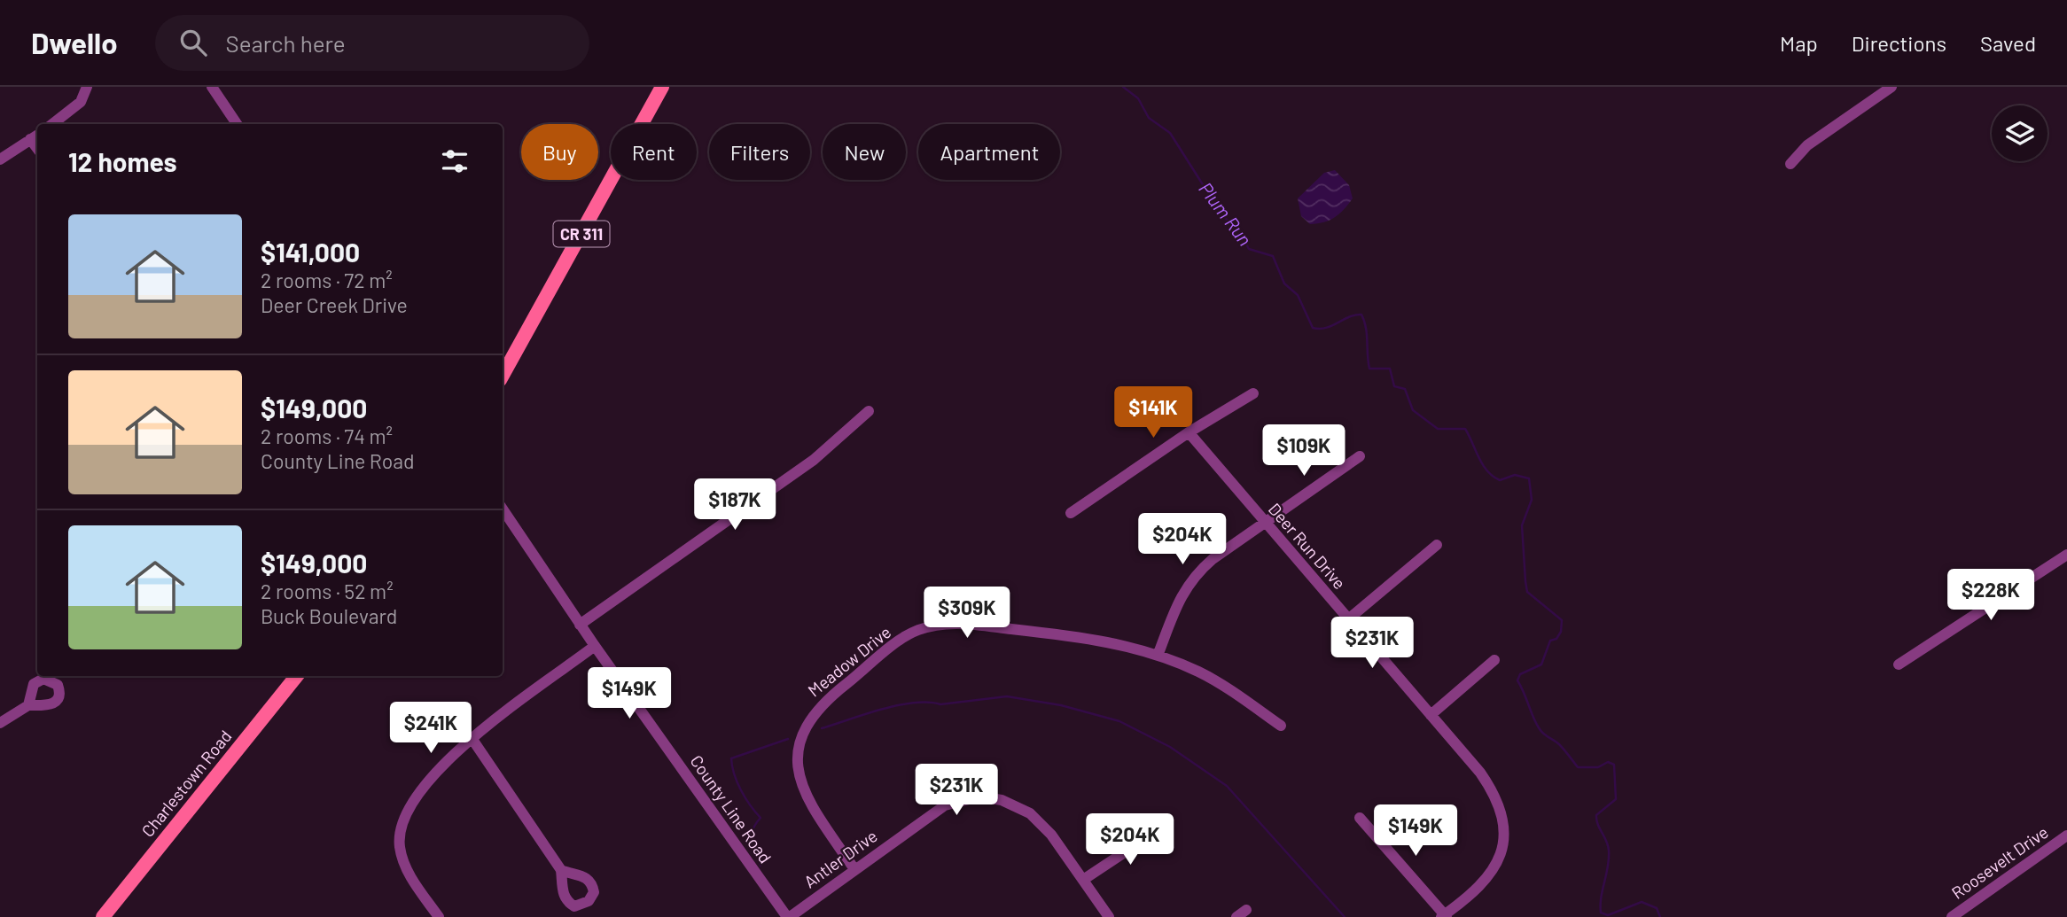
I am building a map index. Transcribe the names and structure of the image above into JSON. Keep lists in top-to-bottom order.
{
  "streets": {
    "main road": ["CR 311", "Charlestown Road"],
    "street": [
      "Deer Run Drive",
      "Meadow Drive",
      "County Line Road",
      "Antler Drive",
      "Roosevelt Drive"
    ]
  },
  "crossings": [
    ["Meadow Drive", "Antler Drive"],
    ["County Line Road", "Antler Drive"]
  ],
  "water": ["Plum Run"],
  "page": {
    "header": "Dwello",
    "search": "Search here",
    "nav": ["Map", "Directions", "Saved"],
    "chip": [
      "Buy",
      "Rent",
      "Filters",
      "New",
      "Apartment"
    ],
    "heading": "12 homes",
    "list": [
      {
        "name": "$141,000",
        "note": "2 rooms · 72 m² · Deer Creek Drive"
      },
      {
        "name": "$149,000",
        "note": "2 rooms · 74 m² · County Line Road"
      },
      {
        "name": "$149,000",
        "note": "2 rooms · 52 m² · Buck Boulevard"
      }
    ],
    "price": [
      "$141K",
      "$109K",
      "$187K",
      "$204K",
      "$228K",
      "$309K",
      "$231K",
      "$149K",
      "$241K",
      "$231K",
      "$149K",
      "$204K"
    ]
  }
}
